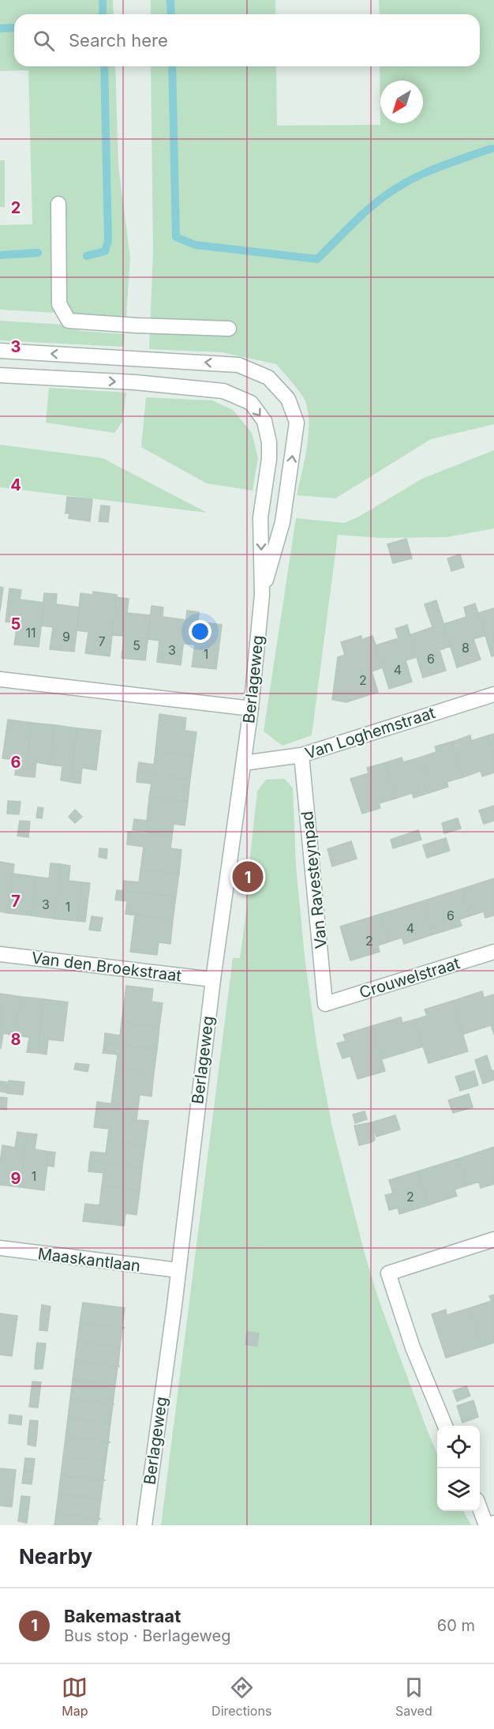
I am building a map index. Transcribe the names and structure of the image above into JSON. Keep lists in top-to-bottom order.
{
  "streets": {
    "street": [
      "Berlageweg",
      "Van Loghemstraat",
      "Van Ravesteynpad",
      "Van den Broekstraat",
      "Crouwelstraat",
      "Maaskantlaan"
    ]
  },
  "crossings": [
    ["Berlageweg", "Van Loghemstraat"],
    ["Berlageweg", "Van den Broekstraat"],
    ["Berlageweg", "Maaskantlaan"],
    ["Van Loghemstraat", "Van Ravesteynpad"],
    ["Van Ravesteynpad", "Crouwelstraat"]
  ],
  "house_numbers": [
    "11",
    "9",
    "7",
    "5",
    "8",
    "3",
    "1",
    "6",
    "4",
    "2",
    "3",
    "1",
    "6",
    "4",
    "2",
    "1",
    "2"
  ],
  "north": "bottom left",
  "page": {
    "search": "Search here",
    "pins": "1",
    "heading": "Nearby",
    "list": [
      {
        "mark": "1",
        "name": "Bakemastraat",
        "note": "Bus stop · Berlageweg",
        "value": "60 m"
      }
    ],
    "nav": ["Map", "Directions", "Saved"]
  },
  "grid": {
    "rows": [
      "2",
      "3",
      "4",
      "5",
      "6",
      "7",
      "8",
      "9"
    ]
  }
}
